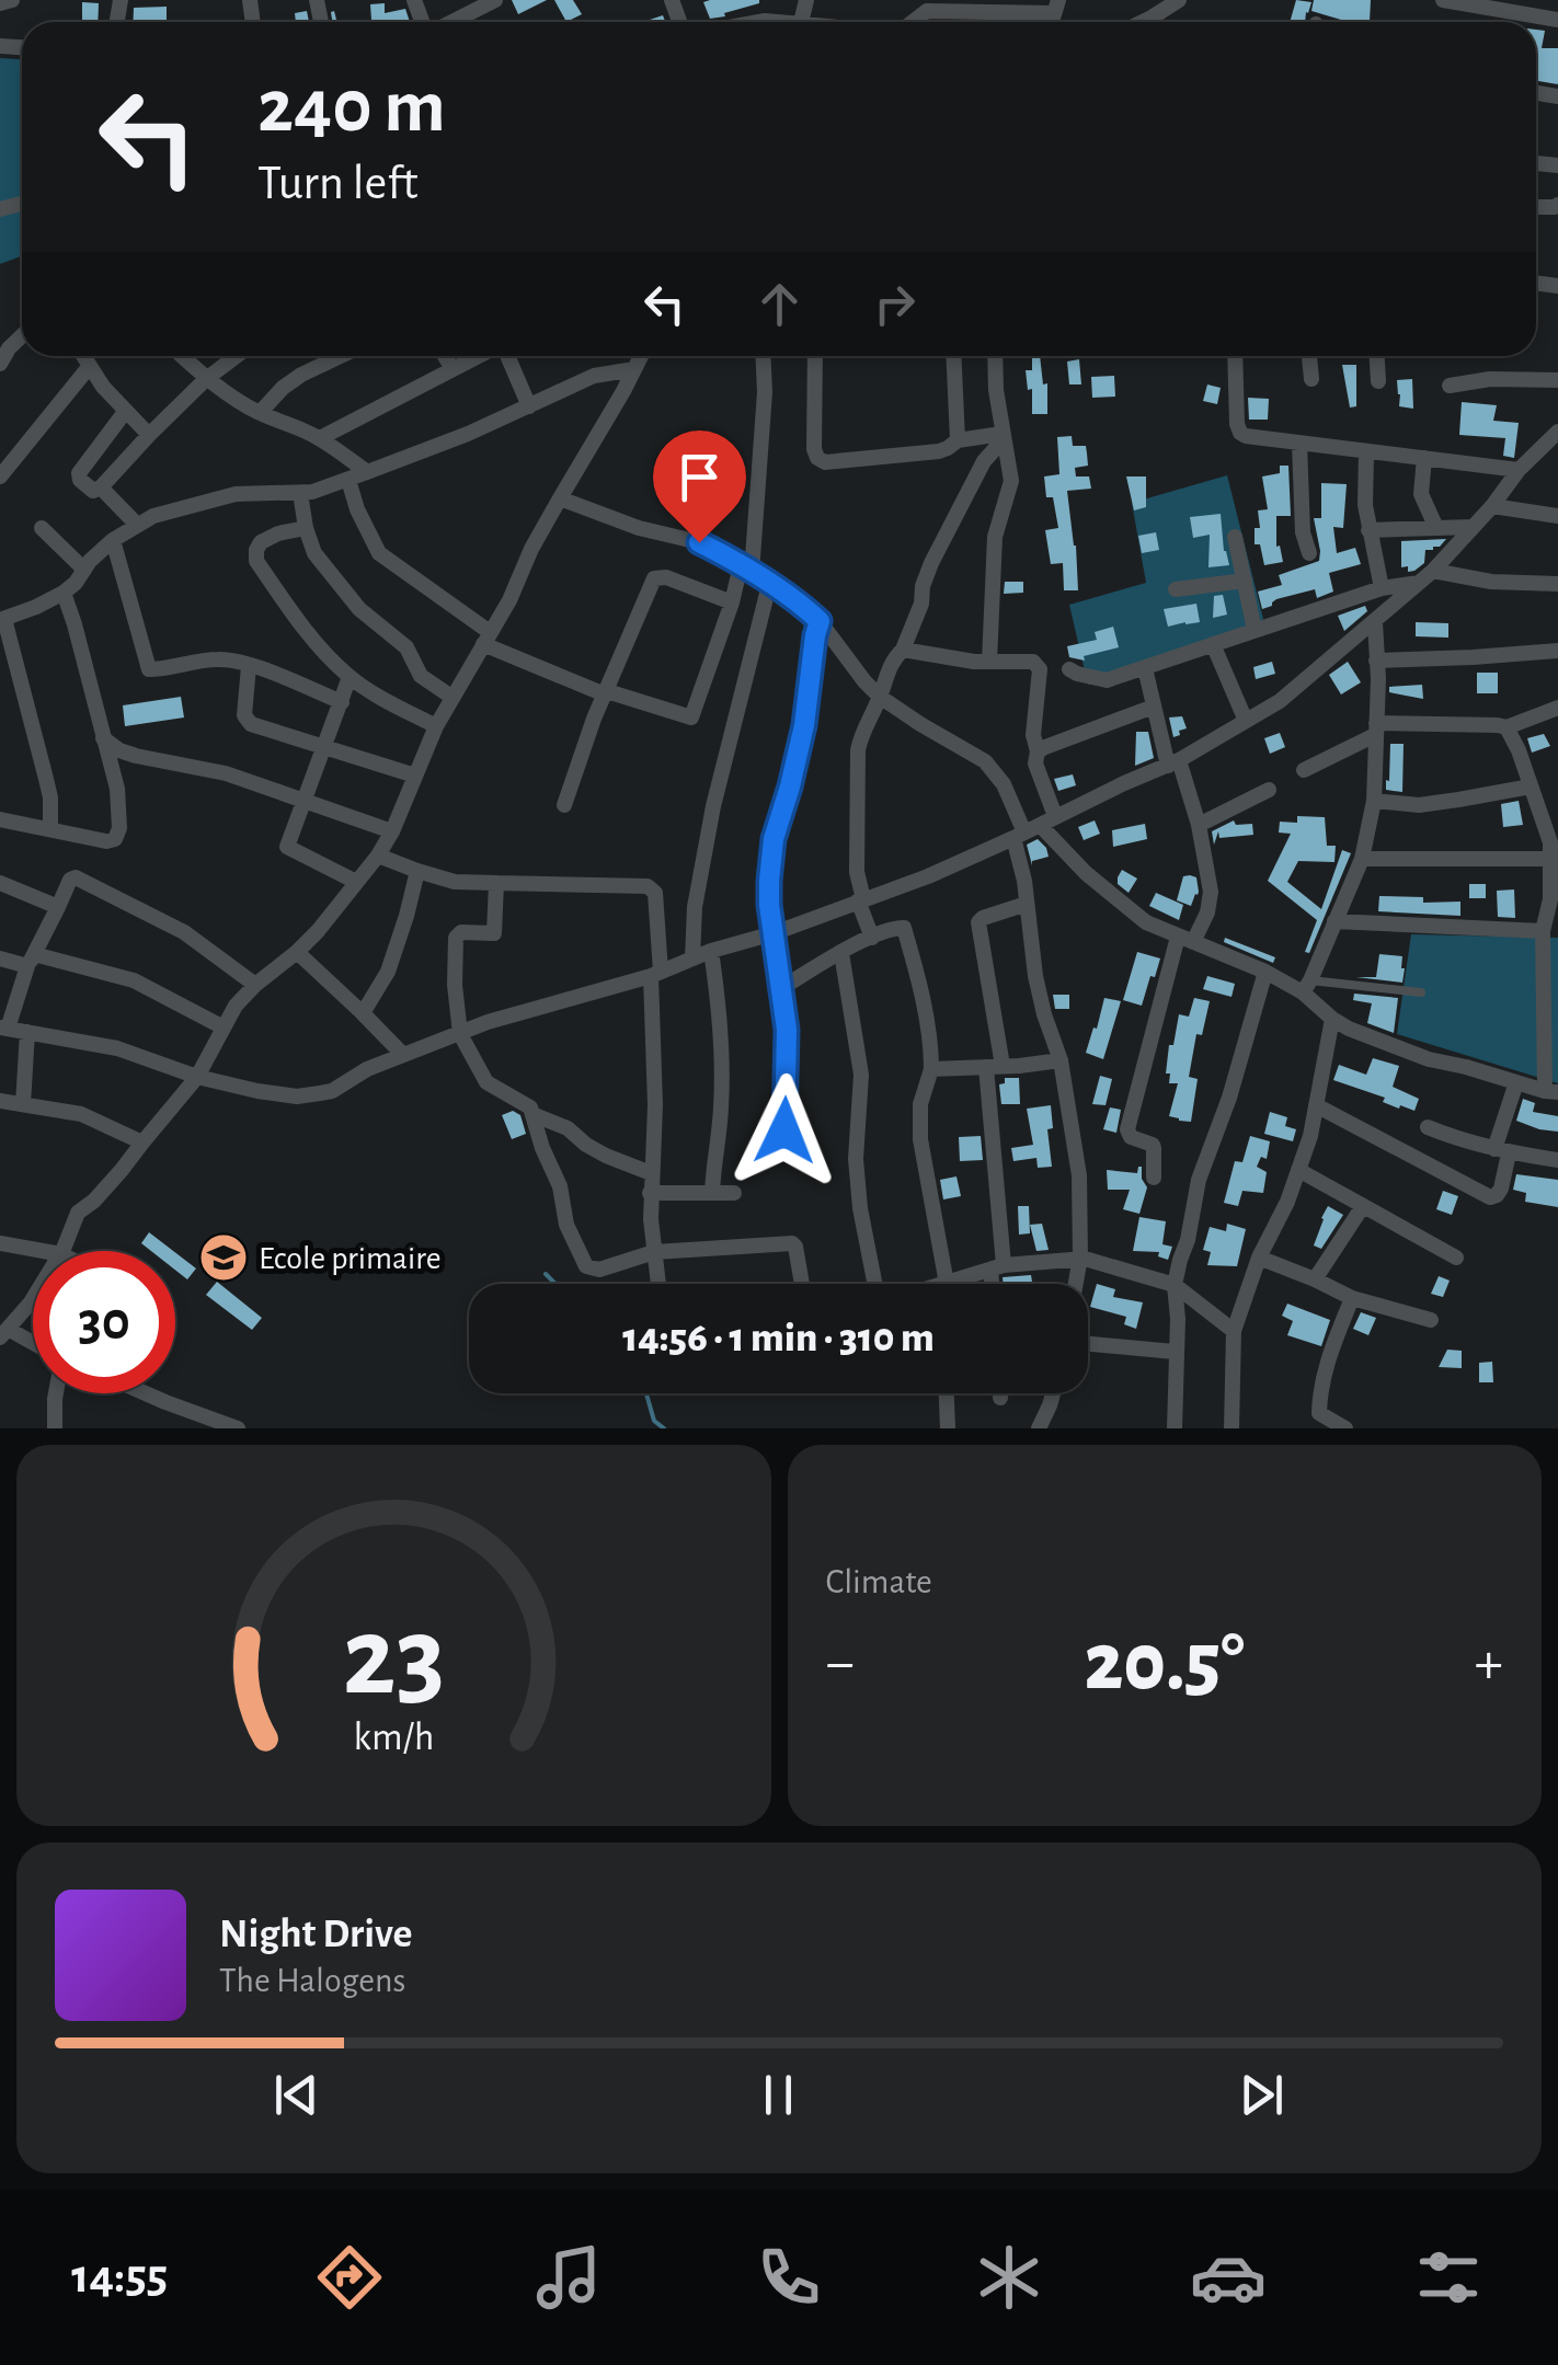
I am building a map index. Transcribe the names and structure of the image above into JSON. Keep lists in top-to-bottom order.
{
  "places": {
    "school or university": ["Ecole primaire"]
  },
  "page": {
    "turn": ["240 m", "Turn left"],
    "limit": "30",
    "trip": "14:56 · 1 min · 310 m",
    "tile": "Climate",
    "heat": ["−", "20.5°", "+"],
    "song": ["Night Drive", "The Halogens"],
    "tabs": "14:55",
    "gauge": ["23", "km/h"]
  }
}
